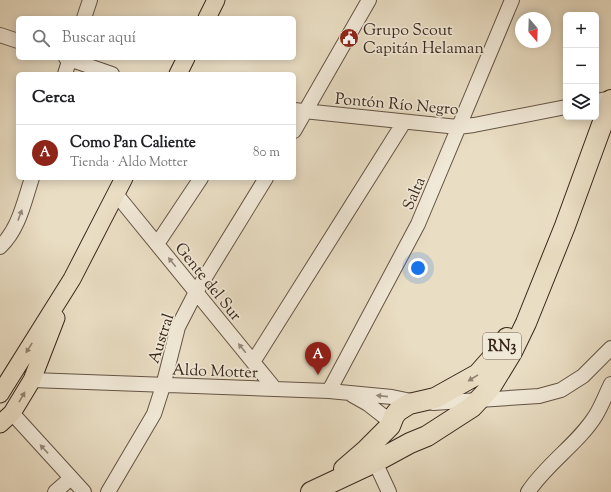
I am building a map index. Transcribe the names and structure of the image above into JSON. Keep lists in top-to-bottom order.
{
  "streets": {
    "highway": ["RN3"],
    "street": [
      "Pontón Río Negro",
      "Salta",
      "Gente del Sur",
      "Austral",
      "Aldo Motter"
    ]
  },
  "crossings": [
    ["Pontón Río Negro", "Salta"],
    ["Salta", "Aldo Motter"],
    ["Gente del Sur", "Austral"],
    ["Gente del Sur", "Aldo Motter"],
    ["Austral", "Aldo Motter"],
    ["RN3", "Aldo Motter"]
  ],
  "one_way": ["Gente del Sur"],
  "places": {
    "public building": ["Grupo Scout Capitán Helaman"]
  },
  "north": "bottom",
  "page": {
    "map_buttons": ["+", "−"],
    "search": "Buscar aquí",
    "heading": "Cerca",
    "list": [
      {
        "mark": "A",
        "name": "Como Pan Caliente",
        "note": "Tienda · Aldo Motter",
        "value": "80 m"
      }
    ],
    "pins": "A"
  }
}
